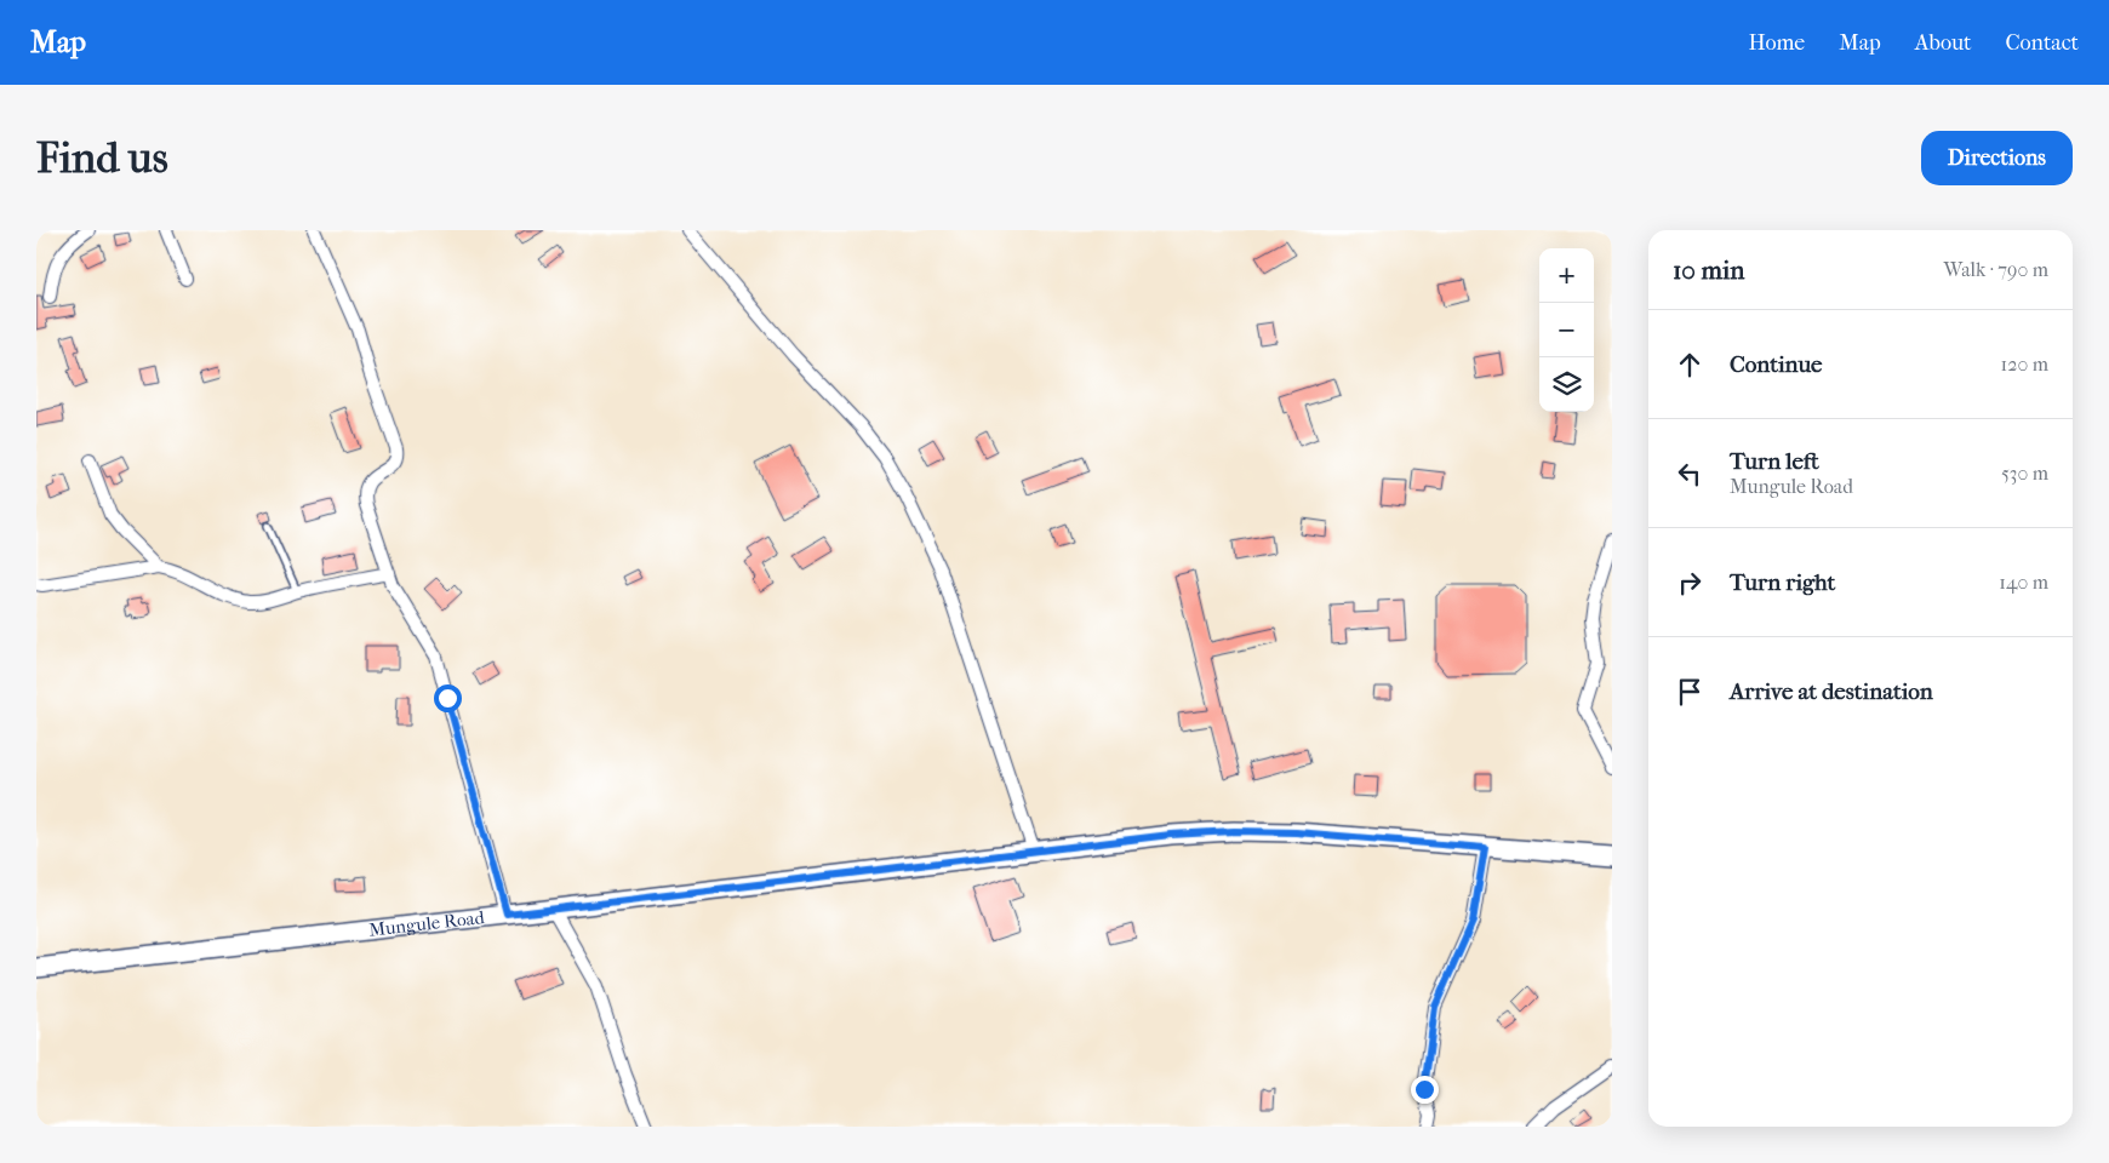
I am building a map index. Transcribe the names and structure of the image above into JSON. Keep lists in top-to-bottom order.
{
  "streets": {
    "street": ["Mungule Road"]
  },
  "page": {
    "header": "Map",
    "nav": [
      "Home",
      "Map",
      "About",
      "Contact"
    ],
    "buttons": "Directions",
    "title": "Find us",
    "heading": ["10 min", "Walk · 790 m"],
    "map_buttons": ["+", "−"],
    "list": [
      ["Continue", "120 m"],
      ["Turn left", "Mungule Road", "530 m"],
      ["Turn right", "140 m"],
      "Arrive at destination"
    ]
  }
}
